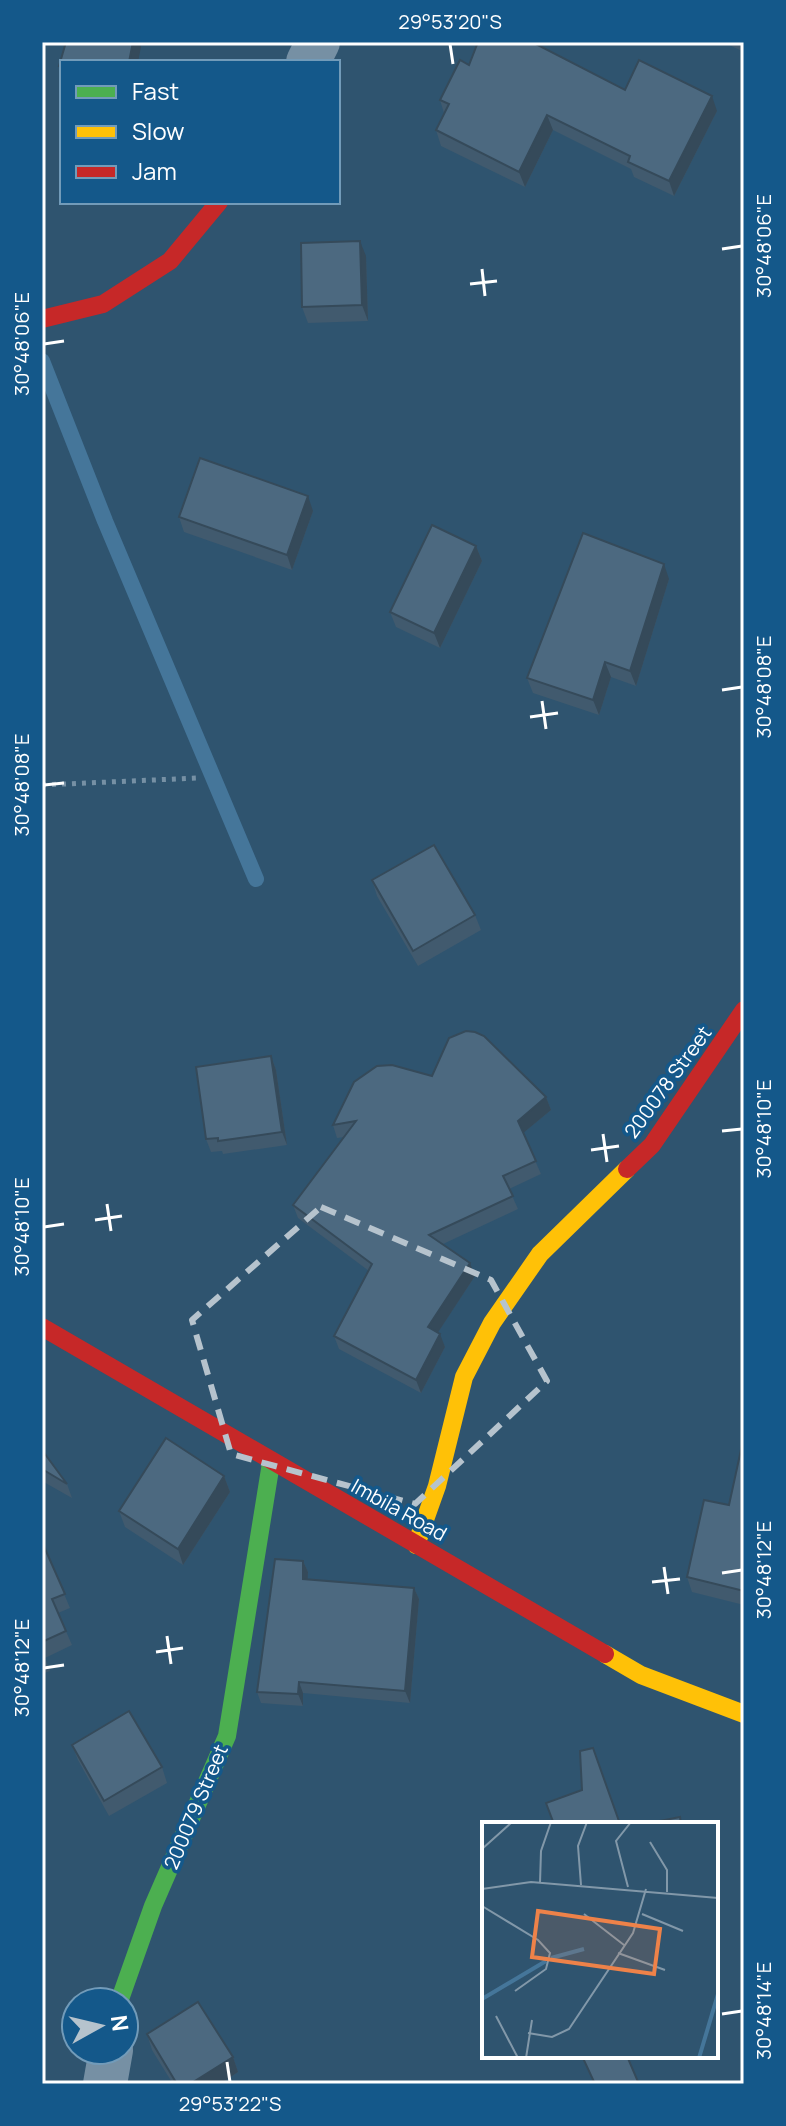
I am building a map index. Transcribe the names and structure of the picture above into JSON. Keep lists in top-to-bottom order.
{
  "streets": {
    "street": ["200078 Street", "Imbila Road", "200079 Street"]
  },
  "crossings": [
    ["200078 Street", "Imbila Road"],
    ["Imbila Road", "200079 Street"]
  ],
  "legend": ["Fast", "Slow", "Jam"],
  "north": "right",
  "coordinates": [
    "29°53'20\"S",
    "30°48'06\"E",
    "30°48'08\"E",
    "30°48'10\"E",
    "30°48'12\"E",
    "30°48'14\"E",
    "29°53'22\"S"
  ]
}
